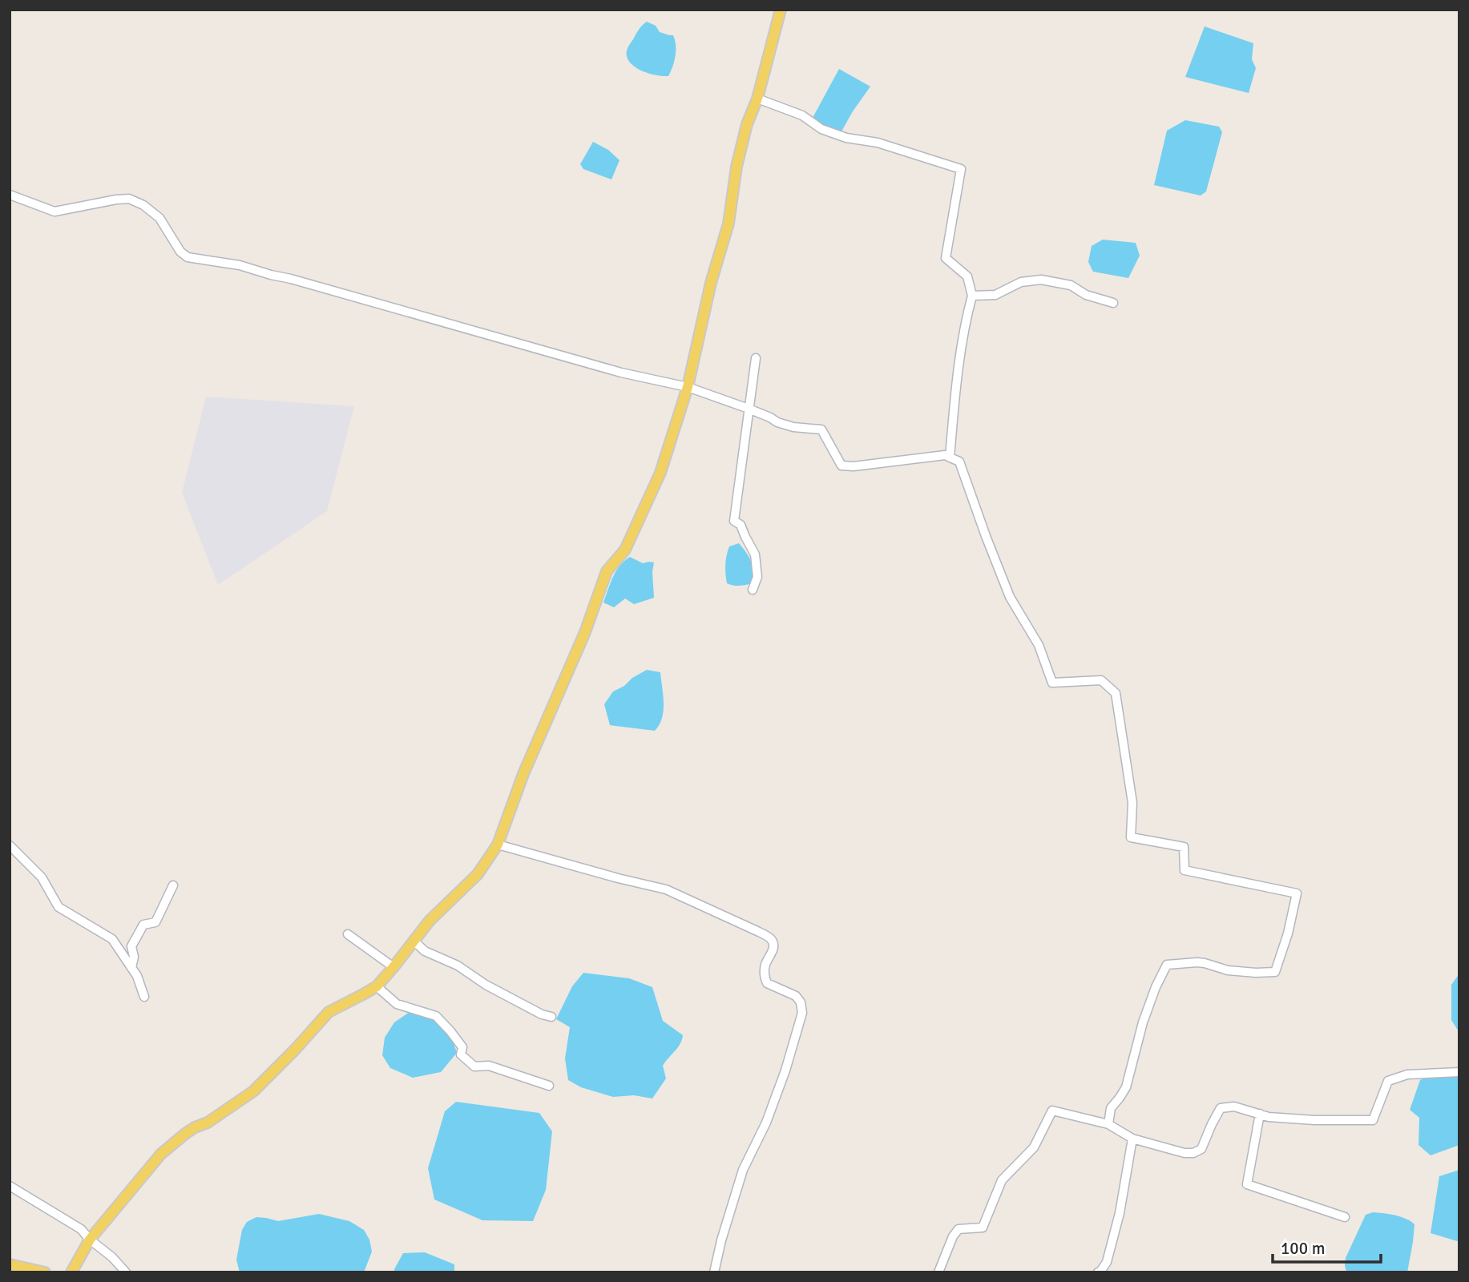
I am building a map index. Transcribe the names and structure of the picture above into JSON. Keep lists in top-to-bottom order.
{
  "scale_bar": "100 m"
}
